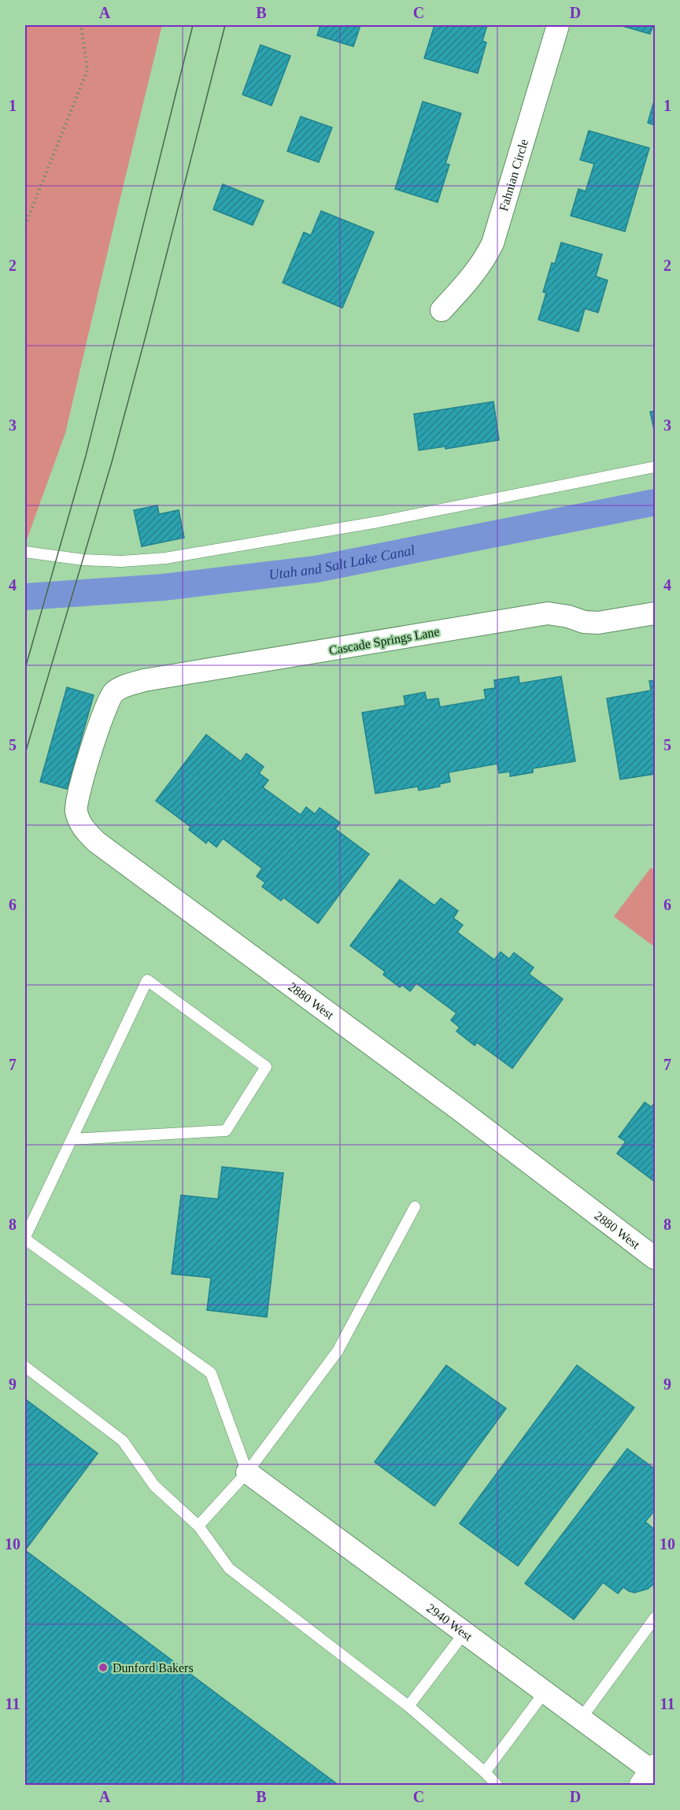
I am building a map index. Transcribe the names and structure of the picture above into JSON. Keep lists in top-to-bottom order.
{
  "streets": {
    "street": [
      "Fahnian Circle",
      "Cascade Springs Lane",
      "2880 West",
      "2940 West"
    ]
  },
  "crossings": [
    ["Cascade Springs Lane", "2880 West"]
  ],
  "water": ["Utah and Salt Lake Canal"],
  "places": ["Dunford Bakers"],
  "grid": {
    "columns": [
      "A",
      "B",
      "C",
      "D"
    ],
    "rows": [
      "1",
      "2",
      "3",
      "4",
      "5",
      "6",
      "7",
      "8",
      "9",
      "10",
      "11"
    ]
  }
}
